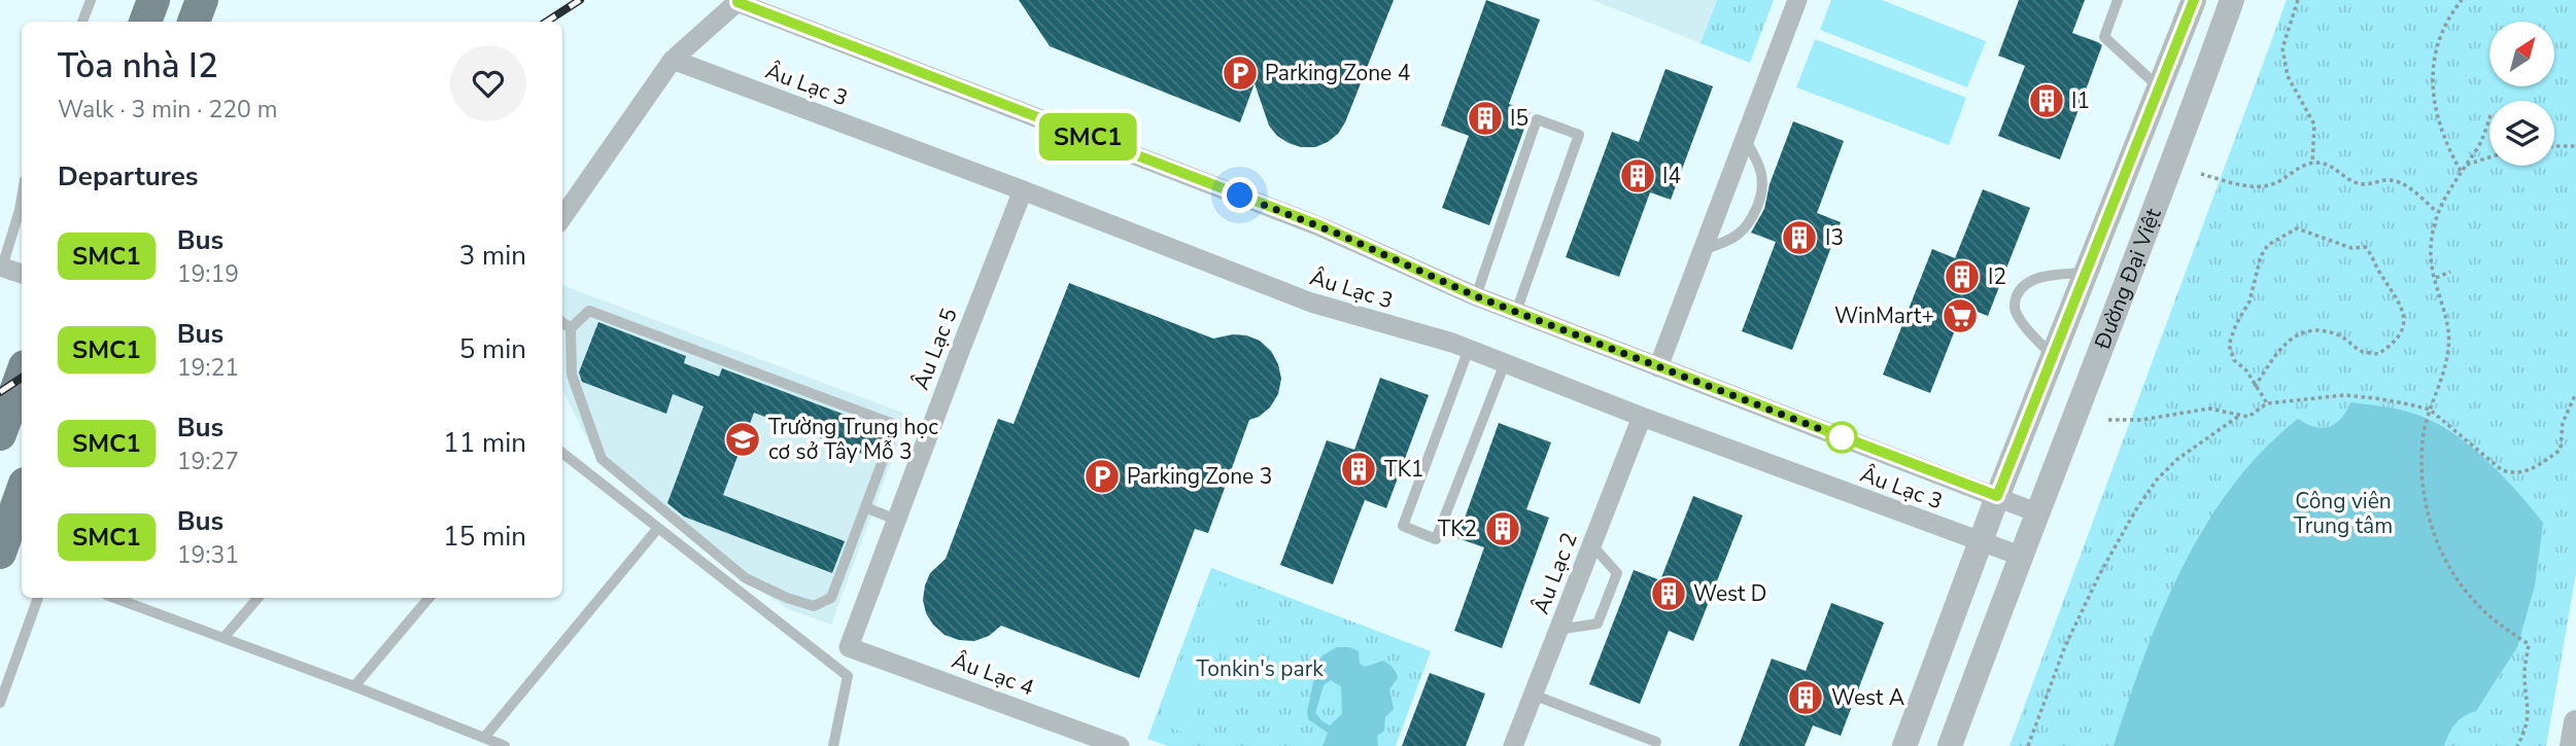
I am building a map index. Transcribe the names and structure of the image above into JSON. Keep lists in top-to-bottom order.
{
  "streets": {
    "street": [
      "Âu Lạc 3",
      "Đường Đại Việt",
      "Âu Lạc 5",
      "Âu Lạc 2",
      "Âu Lạc 4"
    ]
  },
  "crossings": [
    ["Âu Lạc 3", "Đường Đại Việt"],
    ["Âu Lạc 3", "Âu Lạc 5"],
    ["Âu Lạc 3", "Âu Lạc 2"],
    ["Âu Lạc 5", "Âu Lạc 4"]
  ],
  "parks": ["Công viên Trung tâm", "Tonkin's park"],
  "places": {
    "parking": ["Parking Zone 4", "Parking Zone 3"],
    "building": [
      "I1",
      "I5",
      "I4",
      "I3",
      "I2",
      "TK1",
      "TK2",
      "West D",
      "West A"
    ],
    "supermarket": ["WinMart+"],
    "school or university": ["Trường Trung học cơ sở Tây Mỗ 3"]
  },
  "lines": ["bus line SMC1"],
  "north": "top right",
  "page": {
    "on_map": "SMC1",
    "heading": [
      ["Tòa nhà I2", "Walk · 3 min · 220 m"],
      "Departures"
    ],
    "list": [
      {
        "mark": "SMC1",
        "name": "Bus",
        "note": "19:19",
        "value": "3 min"
      },
      {
        "mark": "SMC1",
        "name": "Bus",
        "note": "19:21",
        "value": "5 min"
      },
      {
        "mark": "SMC1",
        "name": "Bus",
        "note": "19:27",
        "value": "11 min"
      },
      {
        "mark": "SMC1",
        "name": "Bus",
        "note": "19:31",
        "value": "15 min"
      }
    ]
  }
}
